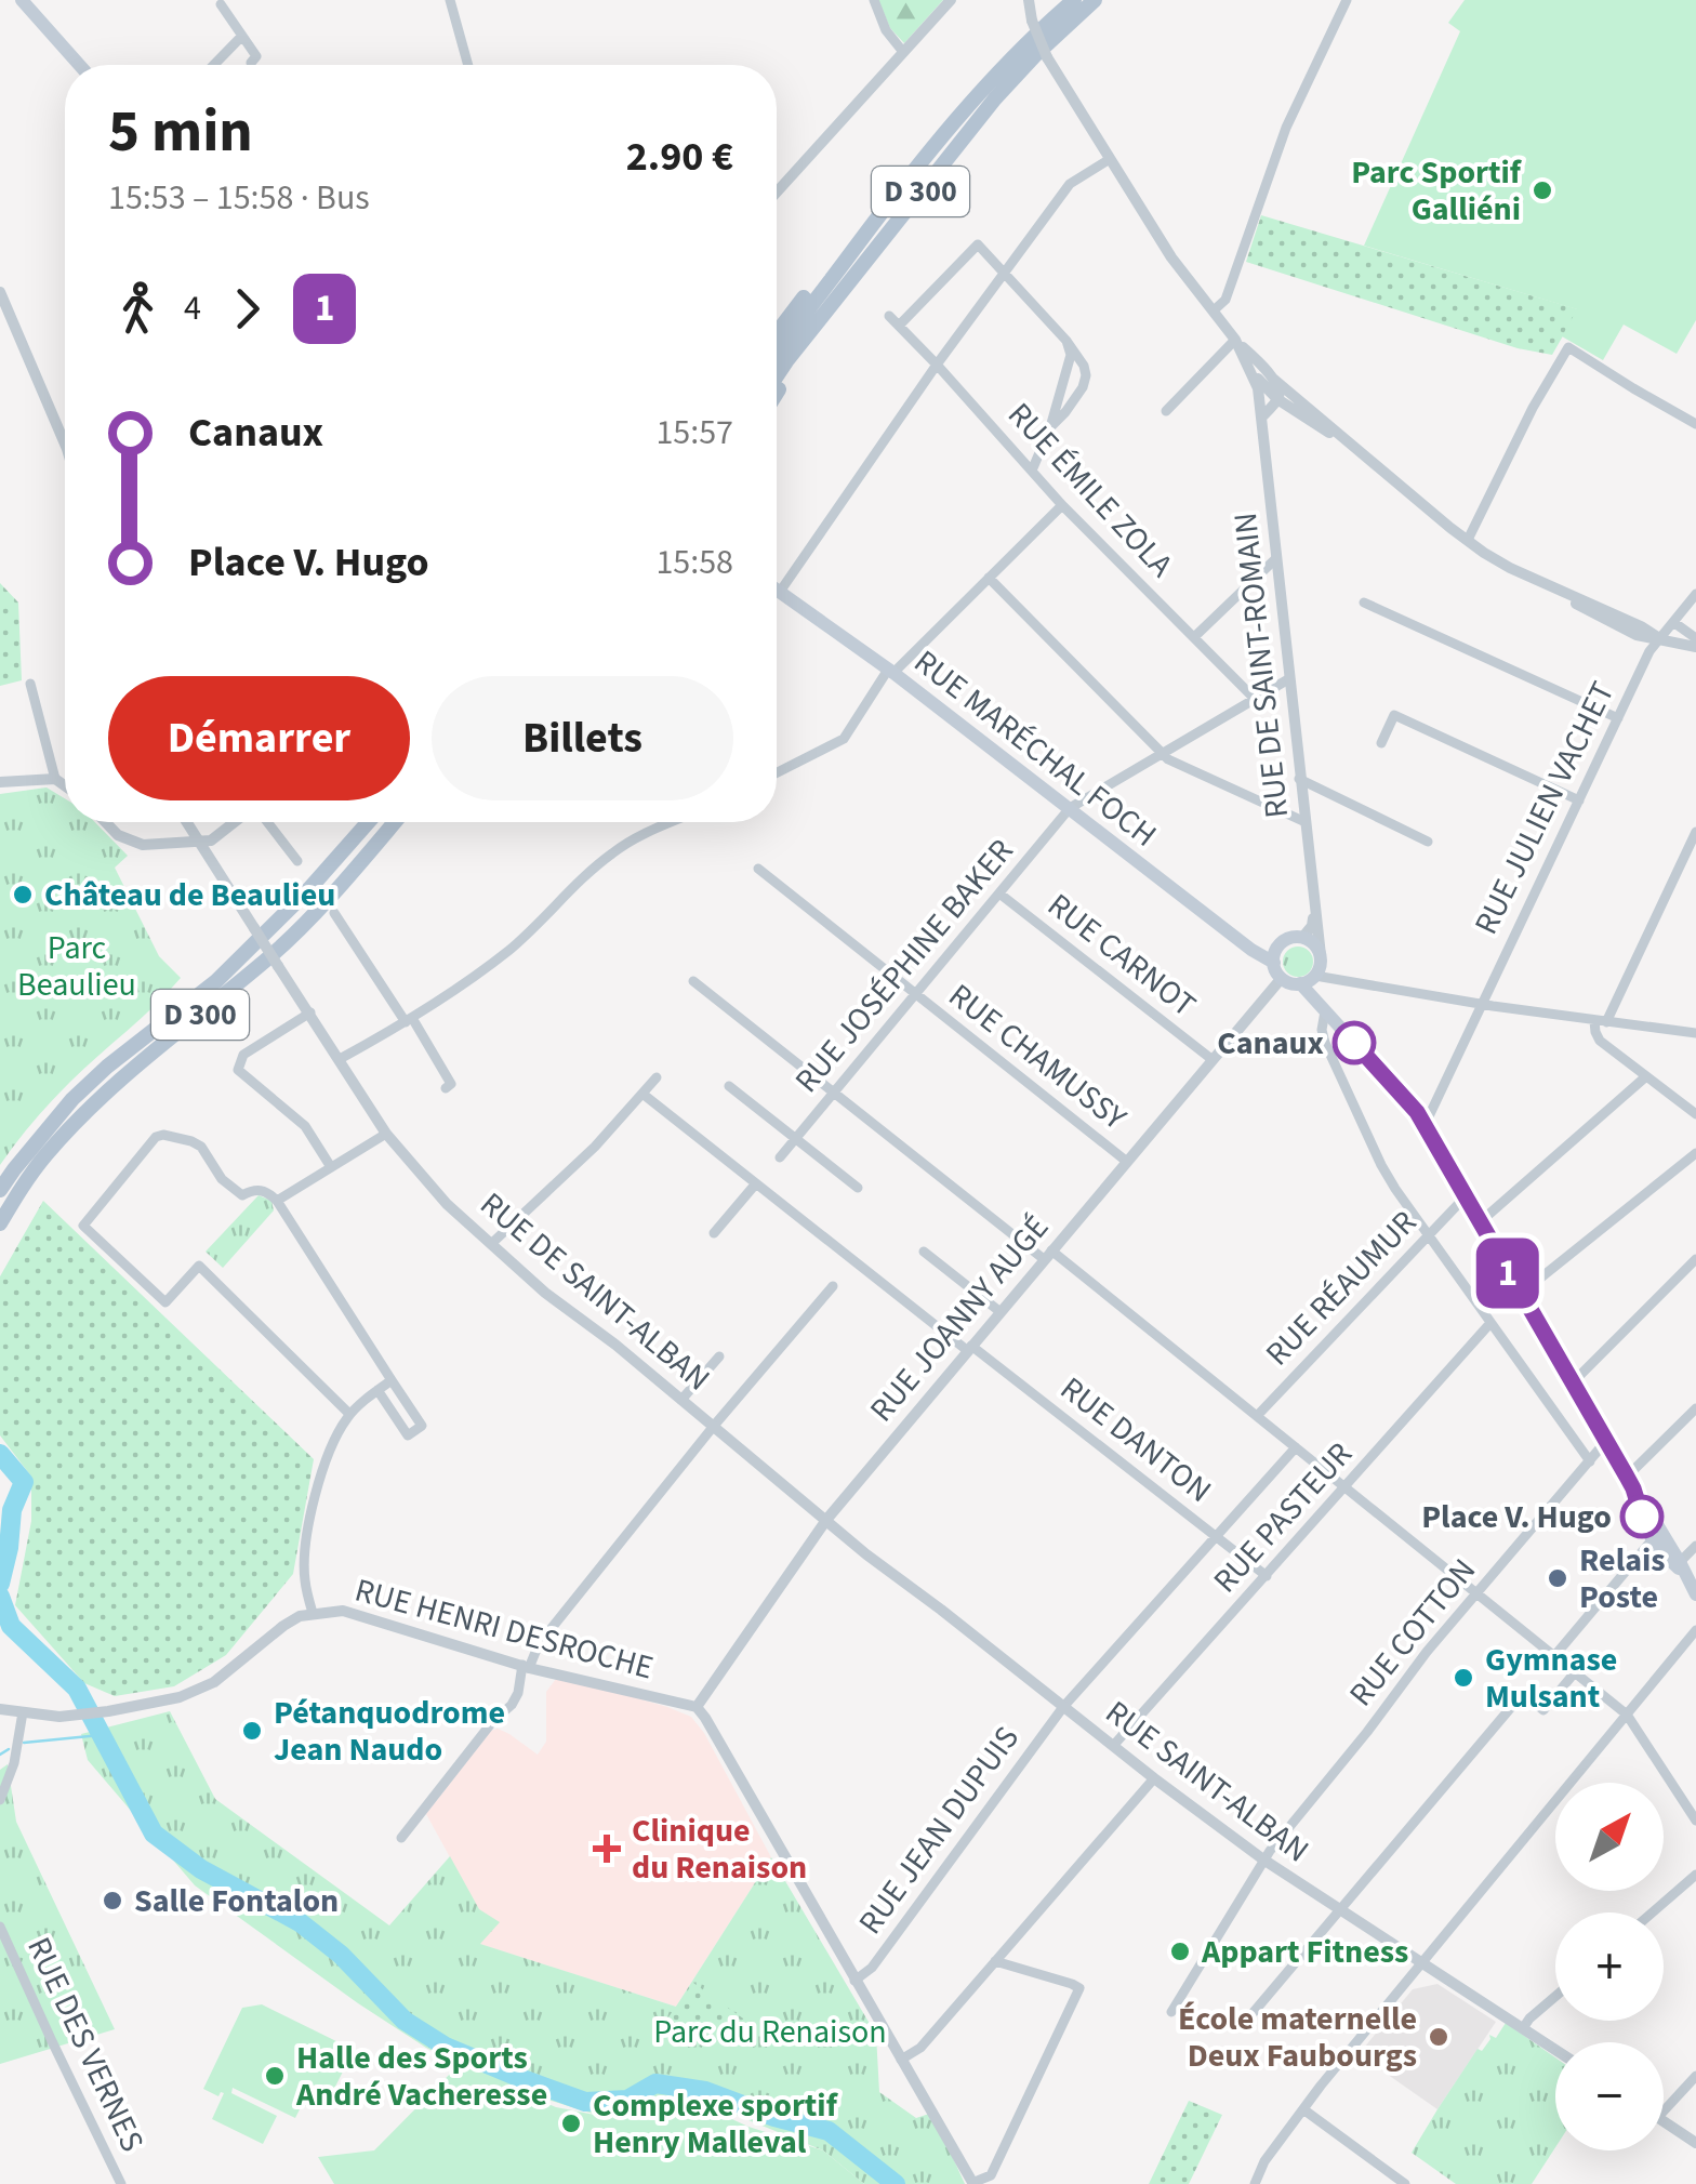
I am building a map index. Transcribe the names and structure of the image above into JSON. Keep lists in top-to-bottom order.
{
  "streets": {
    "main road": ["D 300", "RUE MARÉCHAL FOCH"],
    "street": [
      "RUE ÉMILE ZOLA",
      "RUE DE SAINT-ROMAIN",
      "RUE JULIEN VACHET",
      "RUE CARNOT",
      "RUE JOSÉPHINE BAKER",
      "RUE CHAMUSSY",
      "RUE RÉAUMUR",
      "RUE DE SAINT-ALBAN",
      "RUE JOANNY AUGÉ",
      "RUE DANTON",
      "RUE PASTEUR",
      "RUE HENRI DESROCHE",
      "RUE COTTON",
      "RUE SAINT-ALBAN",
      "RUE JEAN DUPUIS",
      "RUE DES VERNES"
    ]
  },
  "crossings": [
    ["RUE ÉMILE ZOLA", "RUE JOSÉPHINE BAKER"],
    ["RUE DE SAINT-ROMAIN", "RUE MARÉCHAL FOCH"],
    ["RUE DE SAINT-ROMAIN", "RUE JOSÉPHINE BAKER"],
    ["RUE DE SAINT-ROMAIN", "RUE JOANNY AUGÉ"],
    ["RUE MARÉCHAL FOCH", "RUE JOSÉPHINE BAKER"],
    ["RUE MARÉCHAL FOCH", "RUE JOANNY AUGÉ"],
    ["RUE CARNOT", "RUE JOSÉPHINE BAKER"],
    ["RUE CARNOT", "RUE JOANNY AUGÉ"],
    ["RUE JOSÉPHINE BAKER", "RUE CHAMUSSY"],
    ["RUE CHAMUSSY", "RUE JOANNY AUGÉ"],
    ["RUE DE SAINT-ALBAN", "RUE JOANNY AUGÉ"],
    ["RUE DE SAINT-ALBAN", "RUE SAINT-ALBAN"],
    ["RUE JOANNY AUGÉ", "RUE DANTON"],
    ["RUE JOANNY AUGÉ", "RUE HENRI DESROCHE"],
    ["RUE JOANNY AUGÉ", "RUE SAINT-ALBAN"],
    ["RUE DANTON", "RUE PASTEUR"],
    ["RUE DANTON", "RUE JEAN DUPUIS"],
    ["RUE PASTEUR", "RUE SAINT-ALBAN"],
    ["RUE COTTON", "RUE SAINT-ALBAN"],
    ["RUE SAINT-ALBAN", "RUE JEAN DUPUIS"]
  ],
  "parks": ["Parc Beaulieu", "Parc du Renaison"],
  "places": {
    "other": [
      "Parc Sportif Galliéni",
      "Château de Beaulieu",
      "Canaux",
      "Place V. Hugo",
      "Relais Poste",
      "Gymnase Mulsant",
      "Pétanquodrome Jean Naudo",
      "Salle Fontalon",
      "Appart Fitness",
      "École maternelle Deux Faubourgs",
      "Halle des Sports André Vacheresse",
      "Complexe sportif Henry Malleval"
    ],
    "health": ["Clinique du Renaison"]
  },
  "lines": ["bus line 1"],
  "north": "top right",
  "page": {
    "on_map": "1",
    "heading": ["5 min", "15:53 – 15:58 · Bus", "2.90 €"],
    "legs": ["4", "1"],
    "list": [
      {
        "name": "Canaux",
        "value": "15:57"
      },
      {
        "name": "Place V. Hugo",
        "value": "15:58"
      }
    ],
    "buttons": ["Démarrer", "Billets"],
    "map_buttons": ["+", "−"]
  }
}
